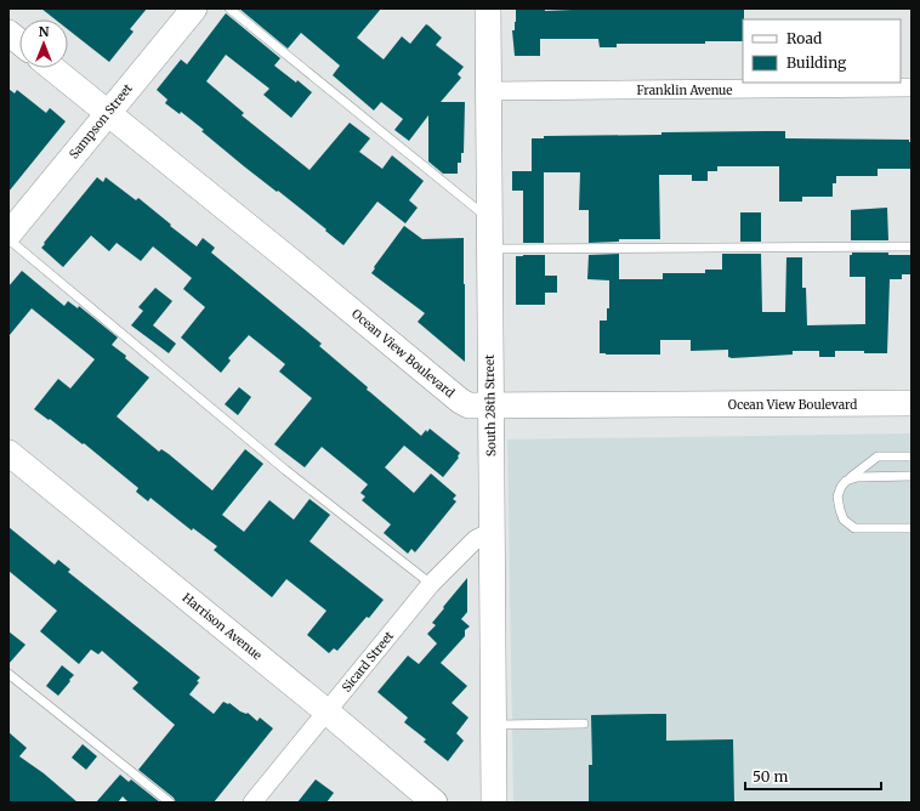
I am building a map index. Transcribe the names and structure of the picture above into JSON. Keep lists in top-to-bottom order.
{
  "streets": {
    "main road": [
      "Sampson Street",
      "Ocean View Boulevard",
      "South 28th Street",
      "Harrison Avenue"
    ],
    "street": ["Franklin Avenue", "Sicard Street"]
  },
  "crossings": [
    ["Franklin Avenue", "South 28th Street"],
    ["Sampson Street", "Ocean View Boulevard"],
    ["Ocean View Boulevard", "South 28th Street"],
    ["South 28th Street", "Sicard Street"],
    ["Harrison Avenue", "Sicard Street"]
  ],
  "legend": ["Road", "Building"],
  "scale_bar": "50 m",
  "north": "top"
}
